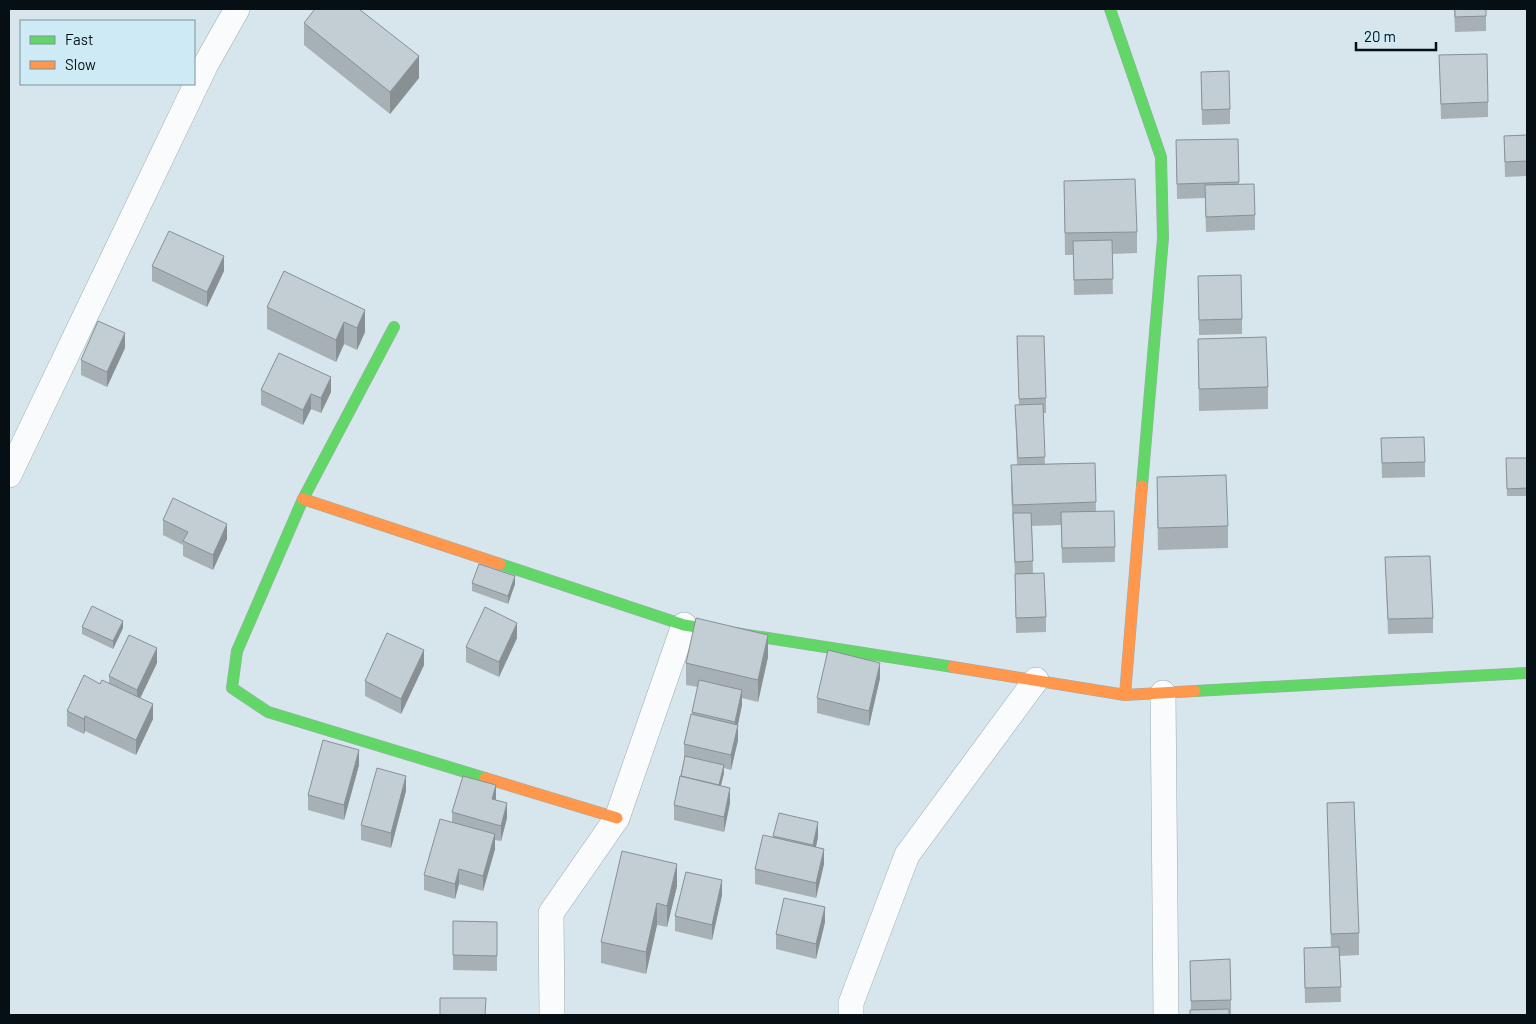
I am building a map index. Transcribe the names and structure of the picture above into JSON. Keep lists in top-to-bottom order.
{
  "legend": ["Fast", "Slow"],
  "scale_bar": "20 m"
}
